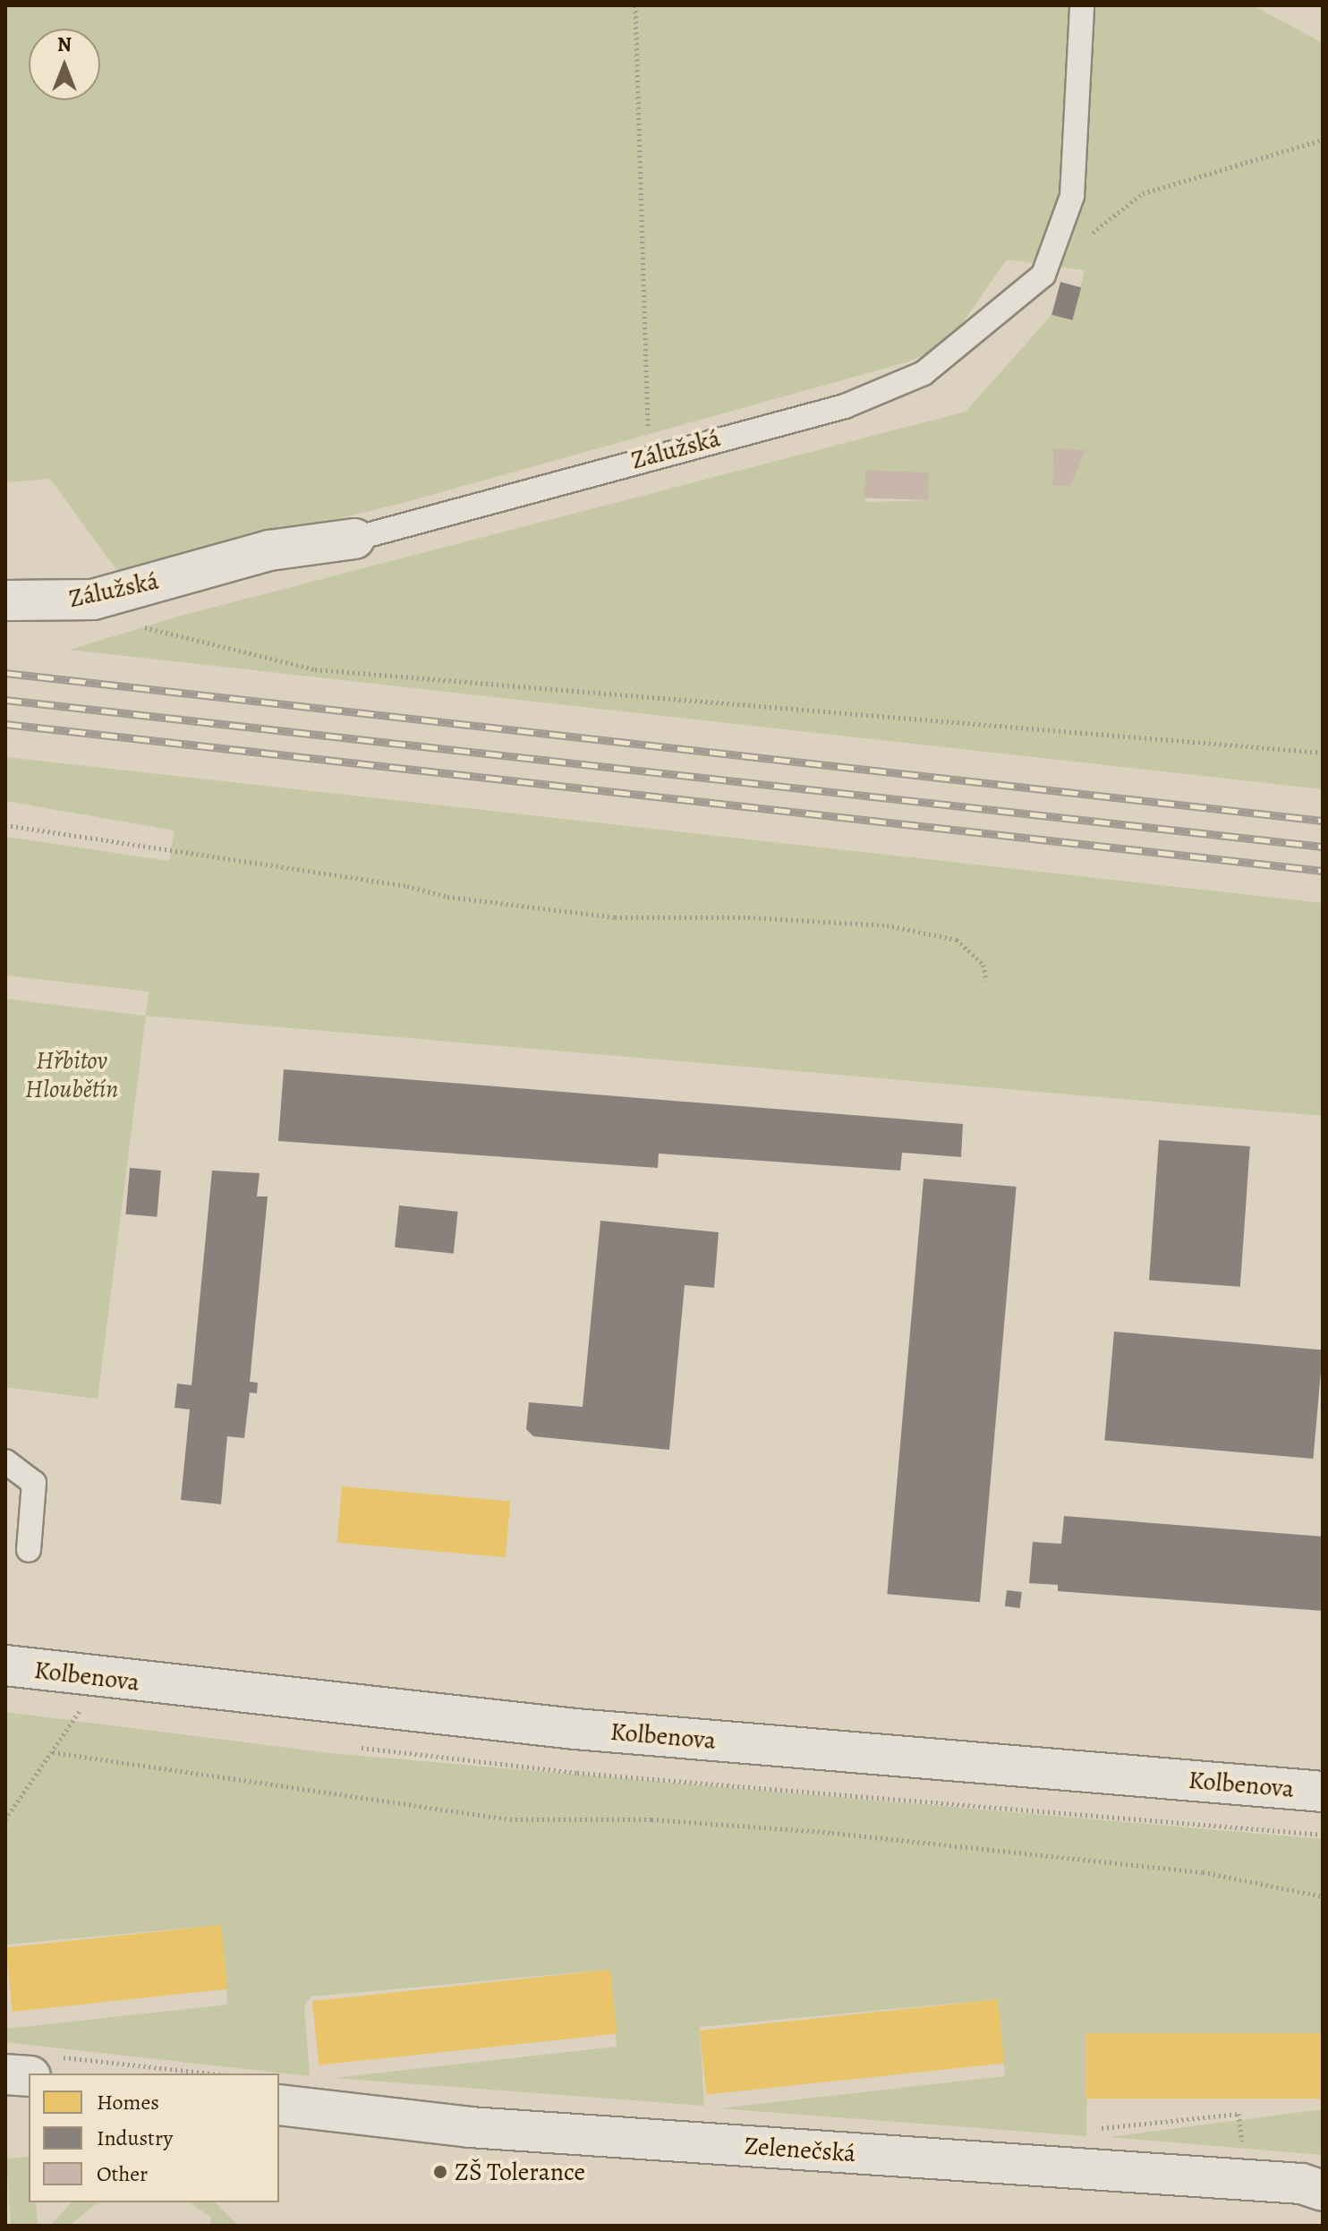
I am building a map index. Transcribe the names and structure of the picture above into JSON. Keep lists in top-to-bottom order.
{
  "streets": {
    "street": ["Zálužská", "Kolbenova", "Zelenečská"]
  },
  "parks": ["Hřbitov Hloubětín"],
  "places": ["ZŠ Tolerance"],
  "legend": ["Homes", "Industry", "Other"],
  "north": "top"
}
